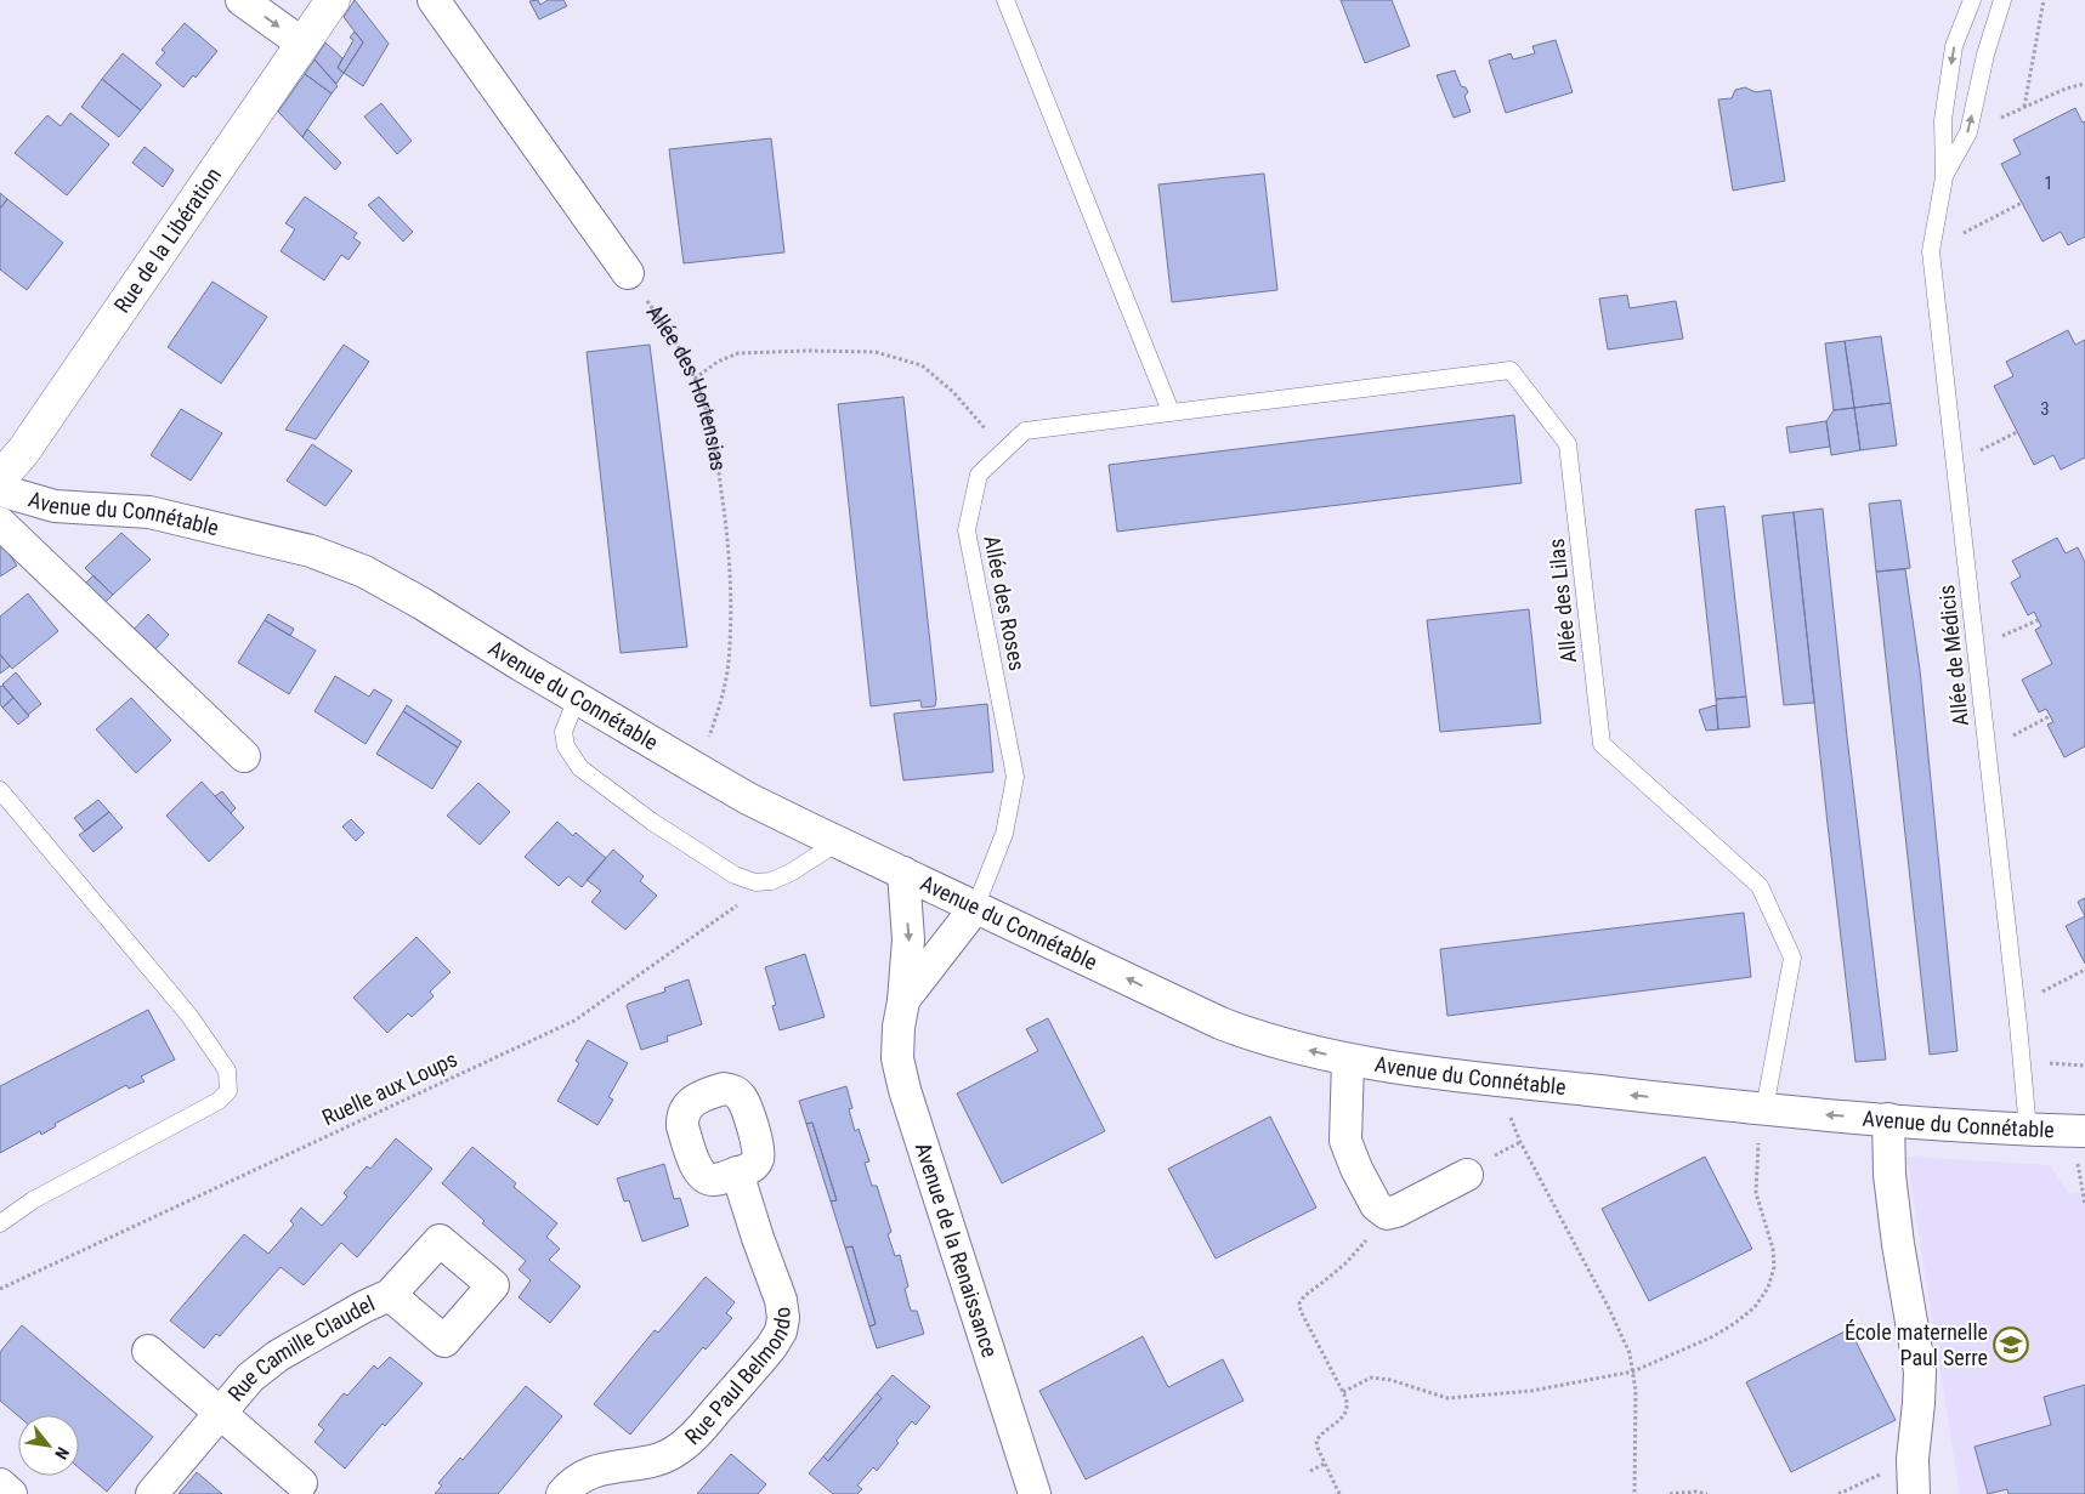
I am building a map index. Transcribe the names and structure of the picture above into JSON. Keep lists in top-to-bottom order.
{
  "streets": {
    "main road": ["Rue de la Libération"],
    "street": [
      "Avenue du Connétable",
      "Avenue de la Renaissance",
      "Rue Camille Claudel",
      "Rue Paul Belmondo"
    ],
    "lane": ["Allée des Lilas", "Allée des Roses", "Allée de Médicis"],
    "path": ["Allée des Hortensias", "Ruelle aux Loups"]
  },
  "crossings": [
    ["Allée des Hortensias", "Avenue du Connétable"],
    ["Avenue du Connétable", "Allée des Lilas"],
    ["Avenue du Connétable", "Allée des Roses"],
    ["Avenue du Connétable", "Allée de Médicis"],
    ["Avenue du Connétable", "Avenue de la Renaissance"],
    ["Allée des Lilas", "Allée des Roses"]
  ],
  "one_way": ["Avenue du Connétable"],
  "places": {
    "school or university": ["École maternelle Paul Serre"]
  },
  "house_numbers": ["1", "3"],
  "north": "bottom right"
}
